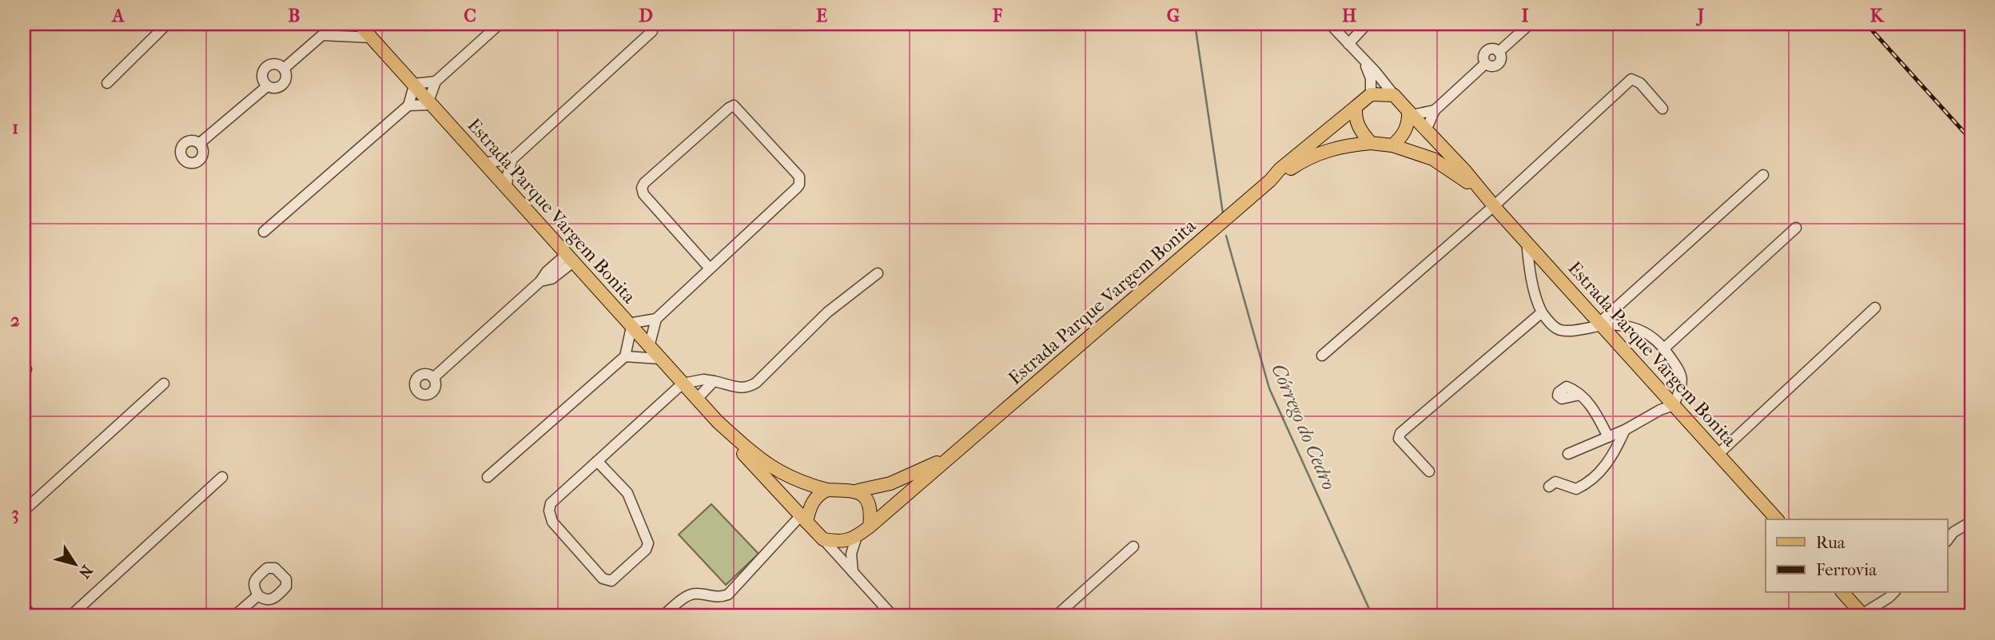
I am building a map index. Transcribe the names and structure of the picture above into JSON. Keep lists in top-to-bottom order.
{
  "streets": {
    "main road": ["Estrada Parque Vargem Bonita"]
  },
  "water": ["Córrego do Cedro"],
  "legend": ["Rua", "Ferrovia"],
  "north": "bottom right",
  "grid": {
    "columns": [
      "A",
      "B",
      "C",
      "D",
      "E",
      "F",
      "G",
      "H",
      "I",
      "J",
      "K"
    ],
    "rows": ["1", "2", "3"]
  }
}
